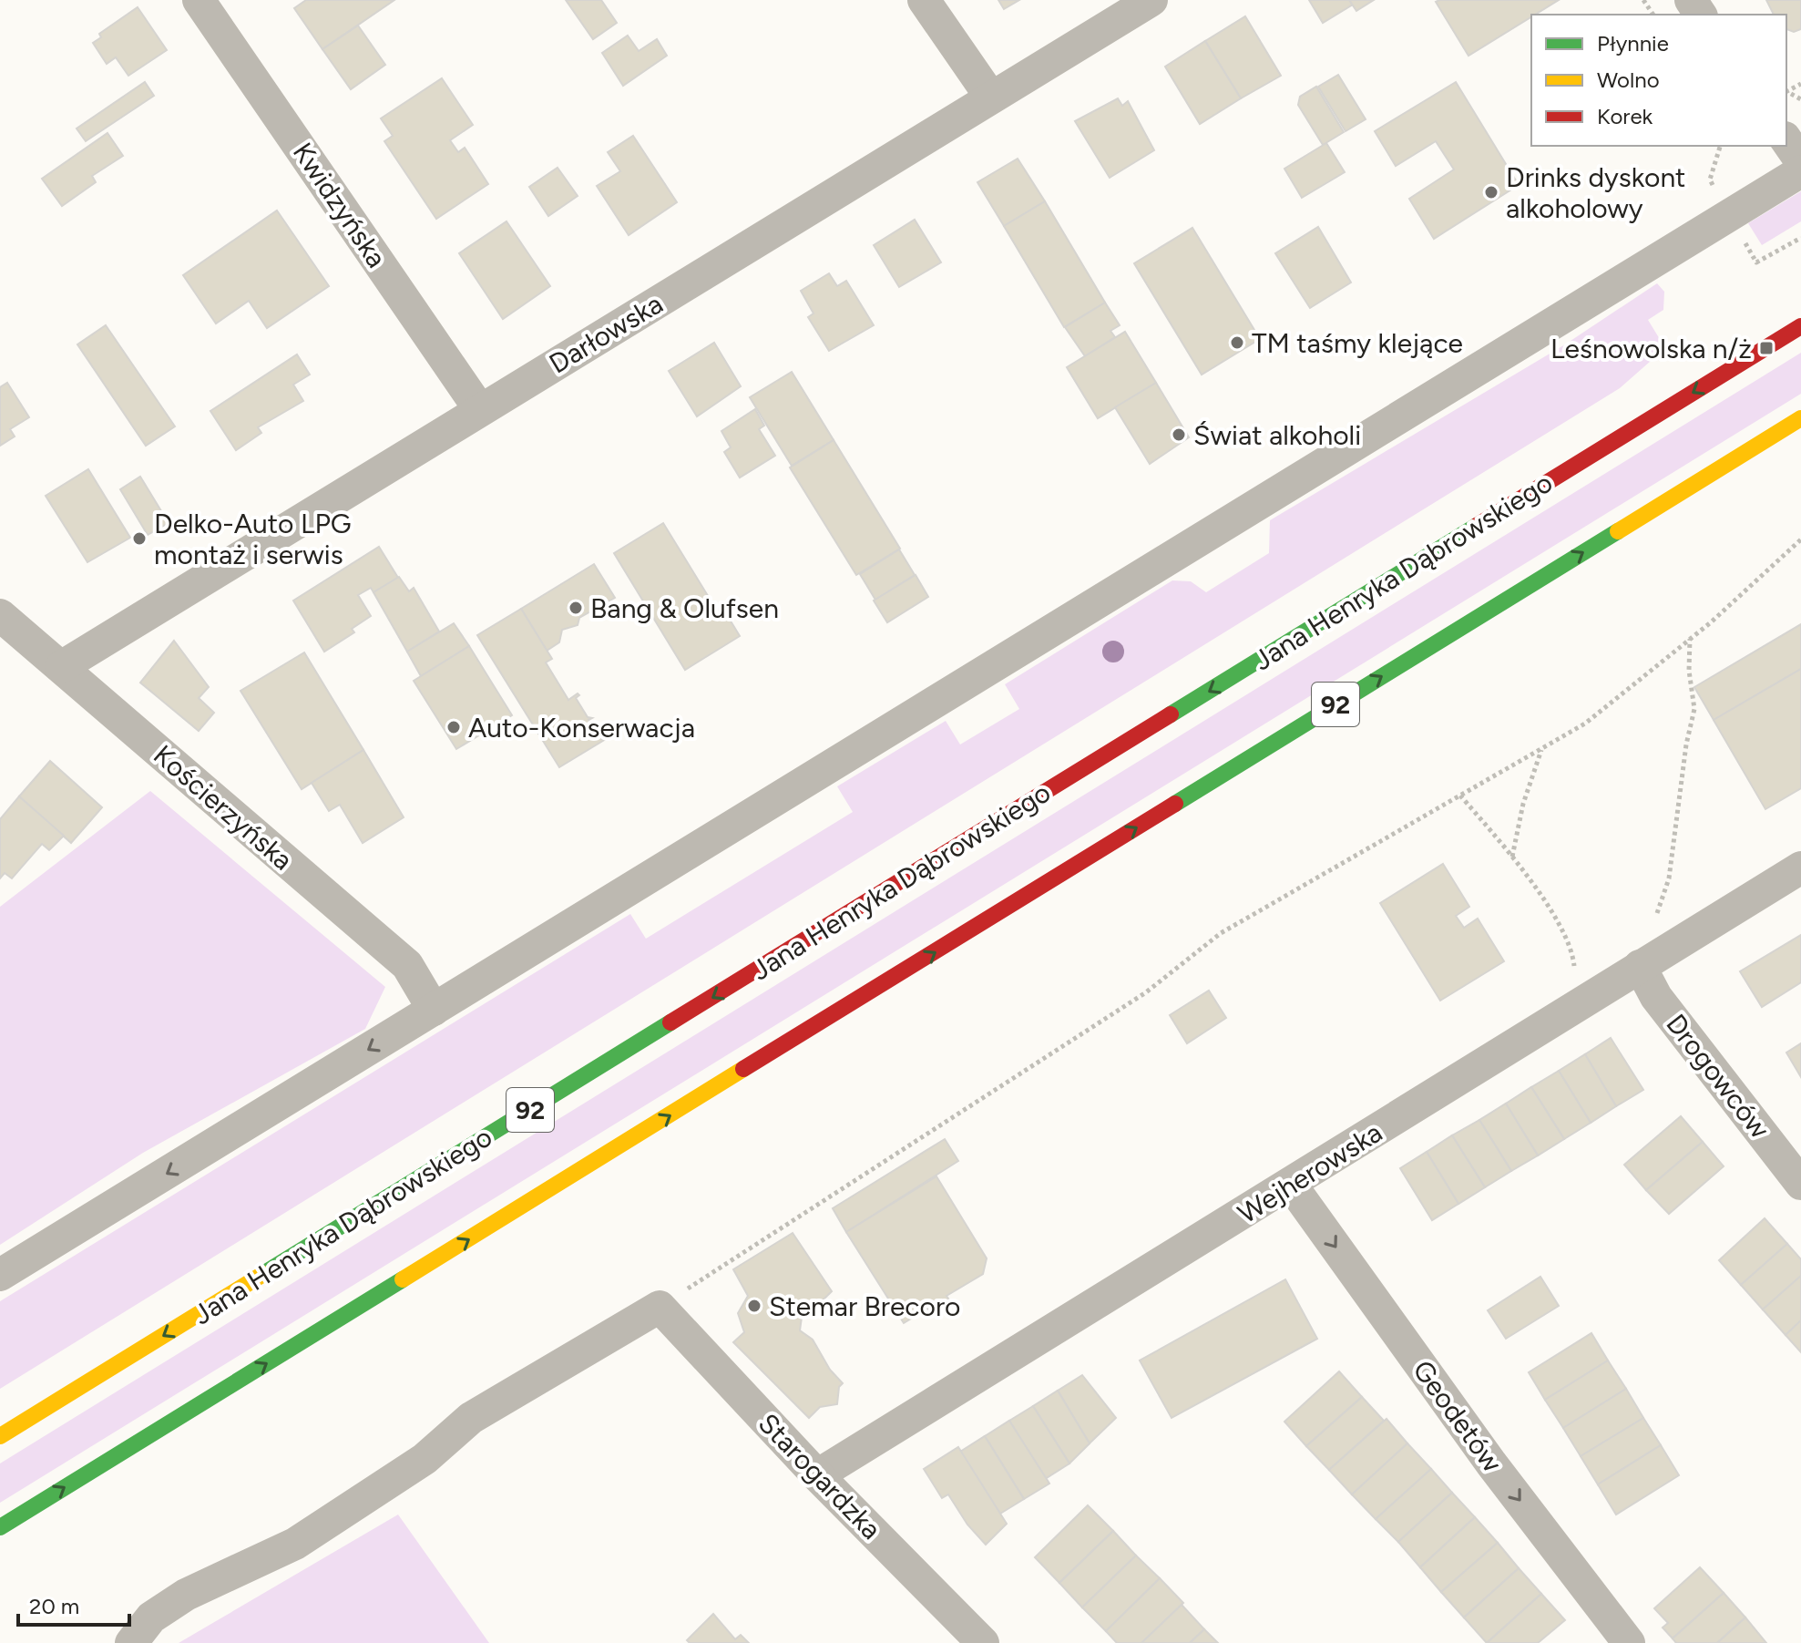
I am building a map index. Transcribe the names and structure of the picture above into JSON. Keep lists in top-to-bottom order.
{
  "streets": {
    "main road": ["Jana Henryka Dąbrowskiego", "92"],
    "street": [
      "Kwidzyńska",
      "Darłowska",
      "Kościerzyńska",
      "Drogowców",
      "Wejherowska",
      "Geodetów",
      "Starogardzka"
    ]
  },
  "crossings": [
    ["Kwidzyńska", "Darłowska"],
    ["Darłowska", "Kościerzyńska"],
    ["Drogowców", "Wejherowska"],
    ["Wejherowska", "Geodetów"],
    ["Wejherowska", "Starogardzka"]
  ],
  "one_way": ["Geodetów"],
  "places": {
    "other": [
      "Drinks dyskont alkoholowy",
      "TM taśmy klejące",
      "Świat alkoholi",
      "Delko-Auto LPG montaż i serwis",
      "Bang & Olufsen",
      "Auto-Konserwacja",
      "Stemar Brecoro"
    ],
    "transit": ["Leśnowolska n/ż"]
  },
  "legend": ["Płynnie", "Wolno", "Korek"],
  "scale_bar": "20 m"
}
